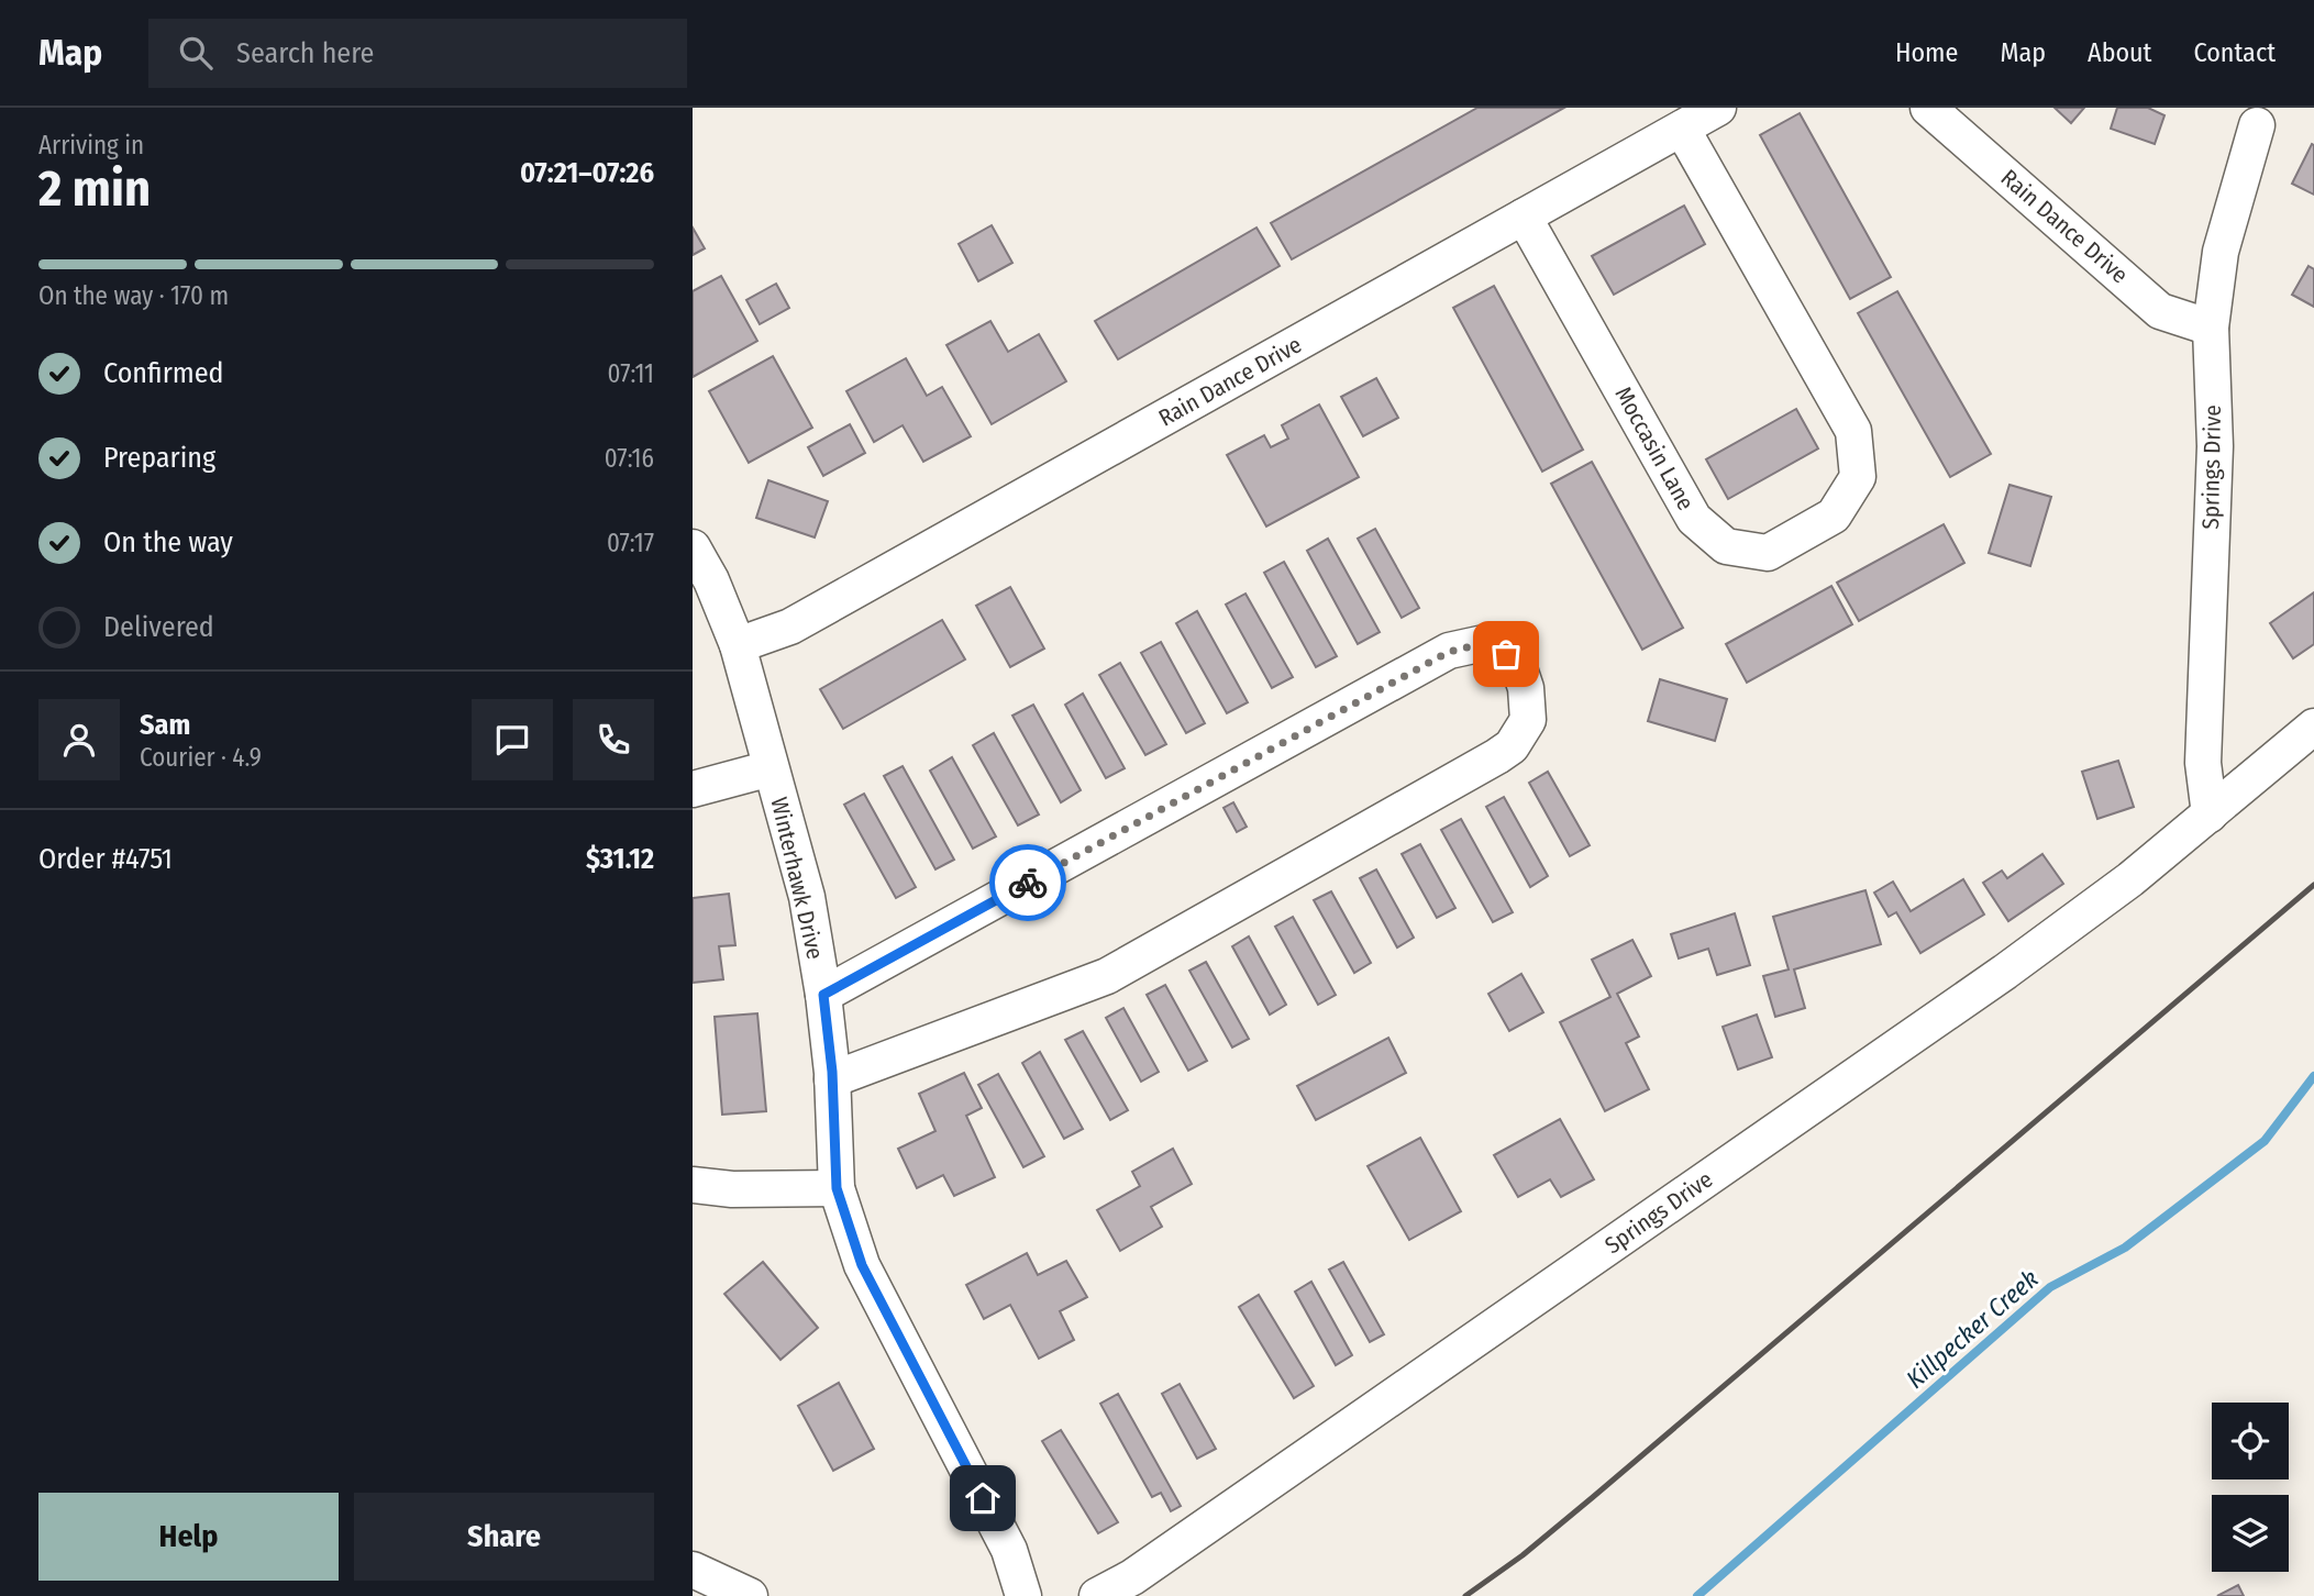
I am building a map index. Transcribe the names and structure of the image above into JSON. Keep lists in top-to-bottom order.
{
  "streets": {
    "street": [
      "Rain Dance Drive",
      "Moccasin Lane",
      "Springs Drive",
      "Winterhawk Drive"
    ]
  },
  "crossings": [
    ["Rain Dance Drive", "Moccasin Lane"],
    ["Rain Dance Drive", "Springs Drive"],
    ["Rain Dance Drive", "Winterhawk Drive"]
  ],
  "water": ["Killpecker Creek"],
  "page": {
    "header": "Map",
    "search": "Search here",
    "nav": [
      "Home",
      "Map",
      "About",
      "Contact"
    ],
    "heading": ["2 min", "Arriving in", "07:21–07:26"],
    "panel": [
      "Sam",
      "Courier · 4.9",
      "Order #4751",
      "$31.12"
    ],
    "bar": "On the way · 170 m",
    "list": [
      ["Confirmed", "07:11"],
      ["Preparing", "07:16"],
      ["On the way", "07:17"],
      "Delivered"
    ],
    "buttons": ["Help", "Share"]
  }
}
